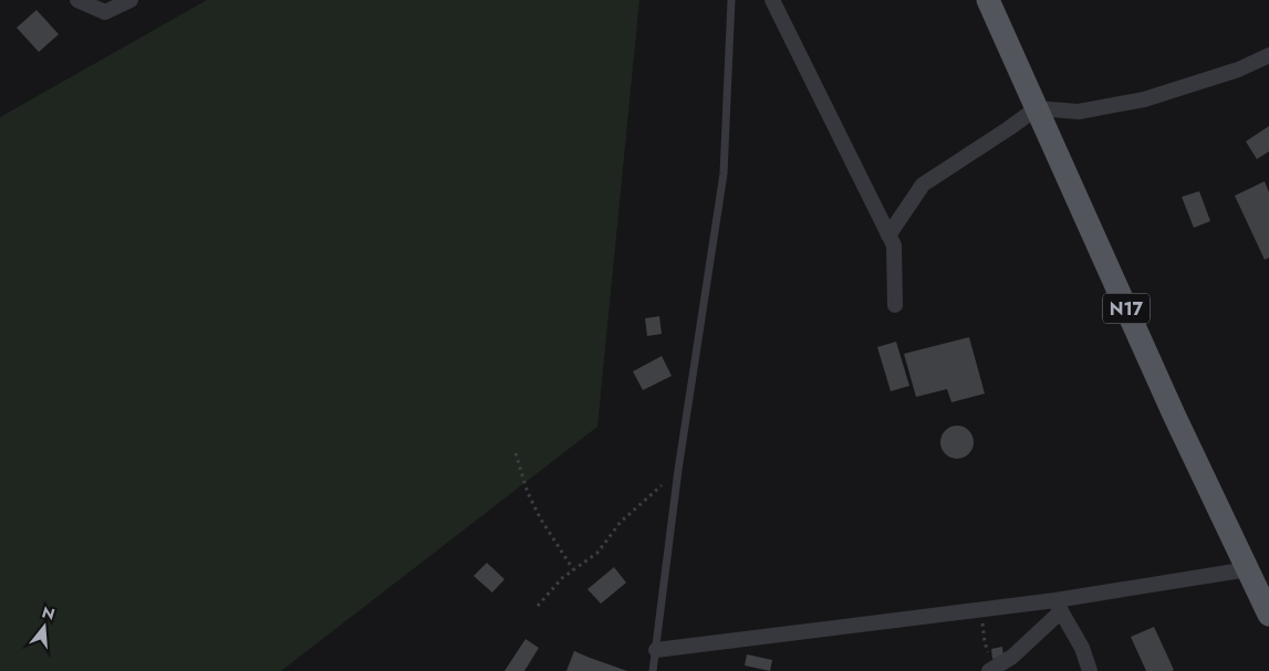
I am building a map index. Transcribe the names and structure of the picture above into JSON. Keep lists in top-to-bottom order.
{
  "streets": {
    "main road": ["N17"]
  },
  "north": "top"
}
